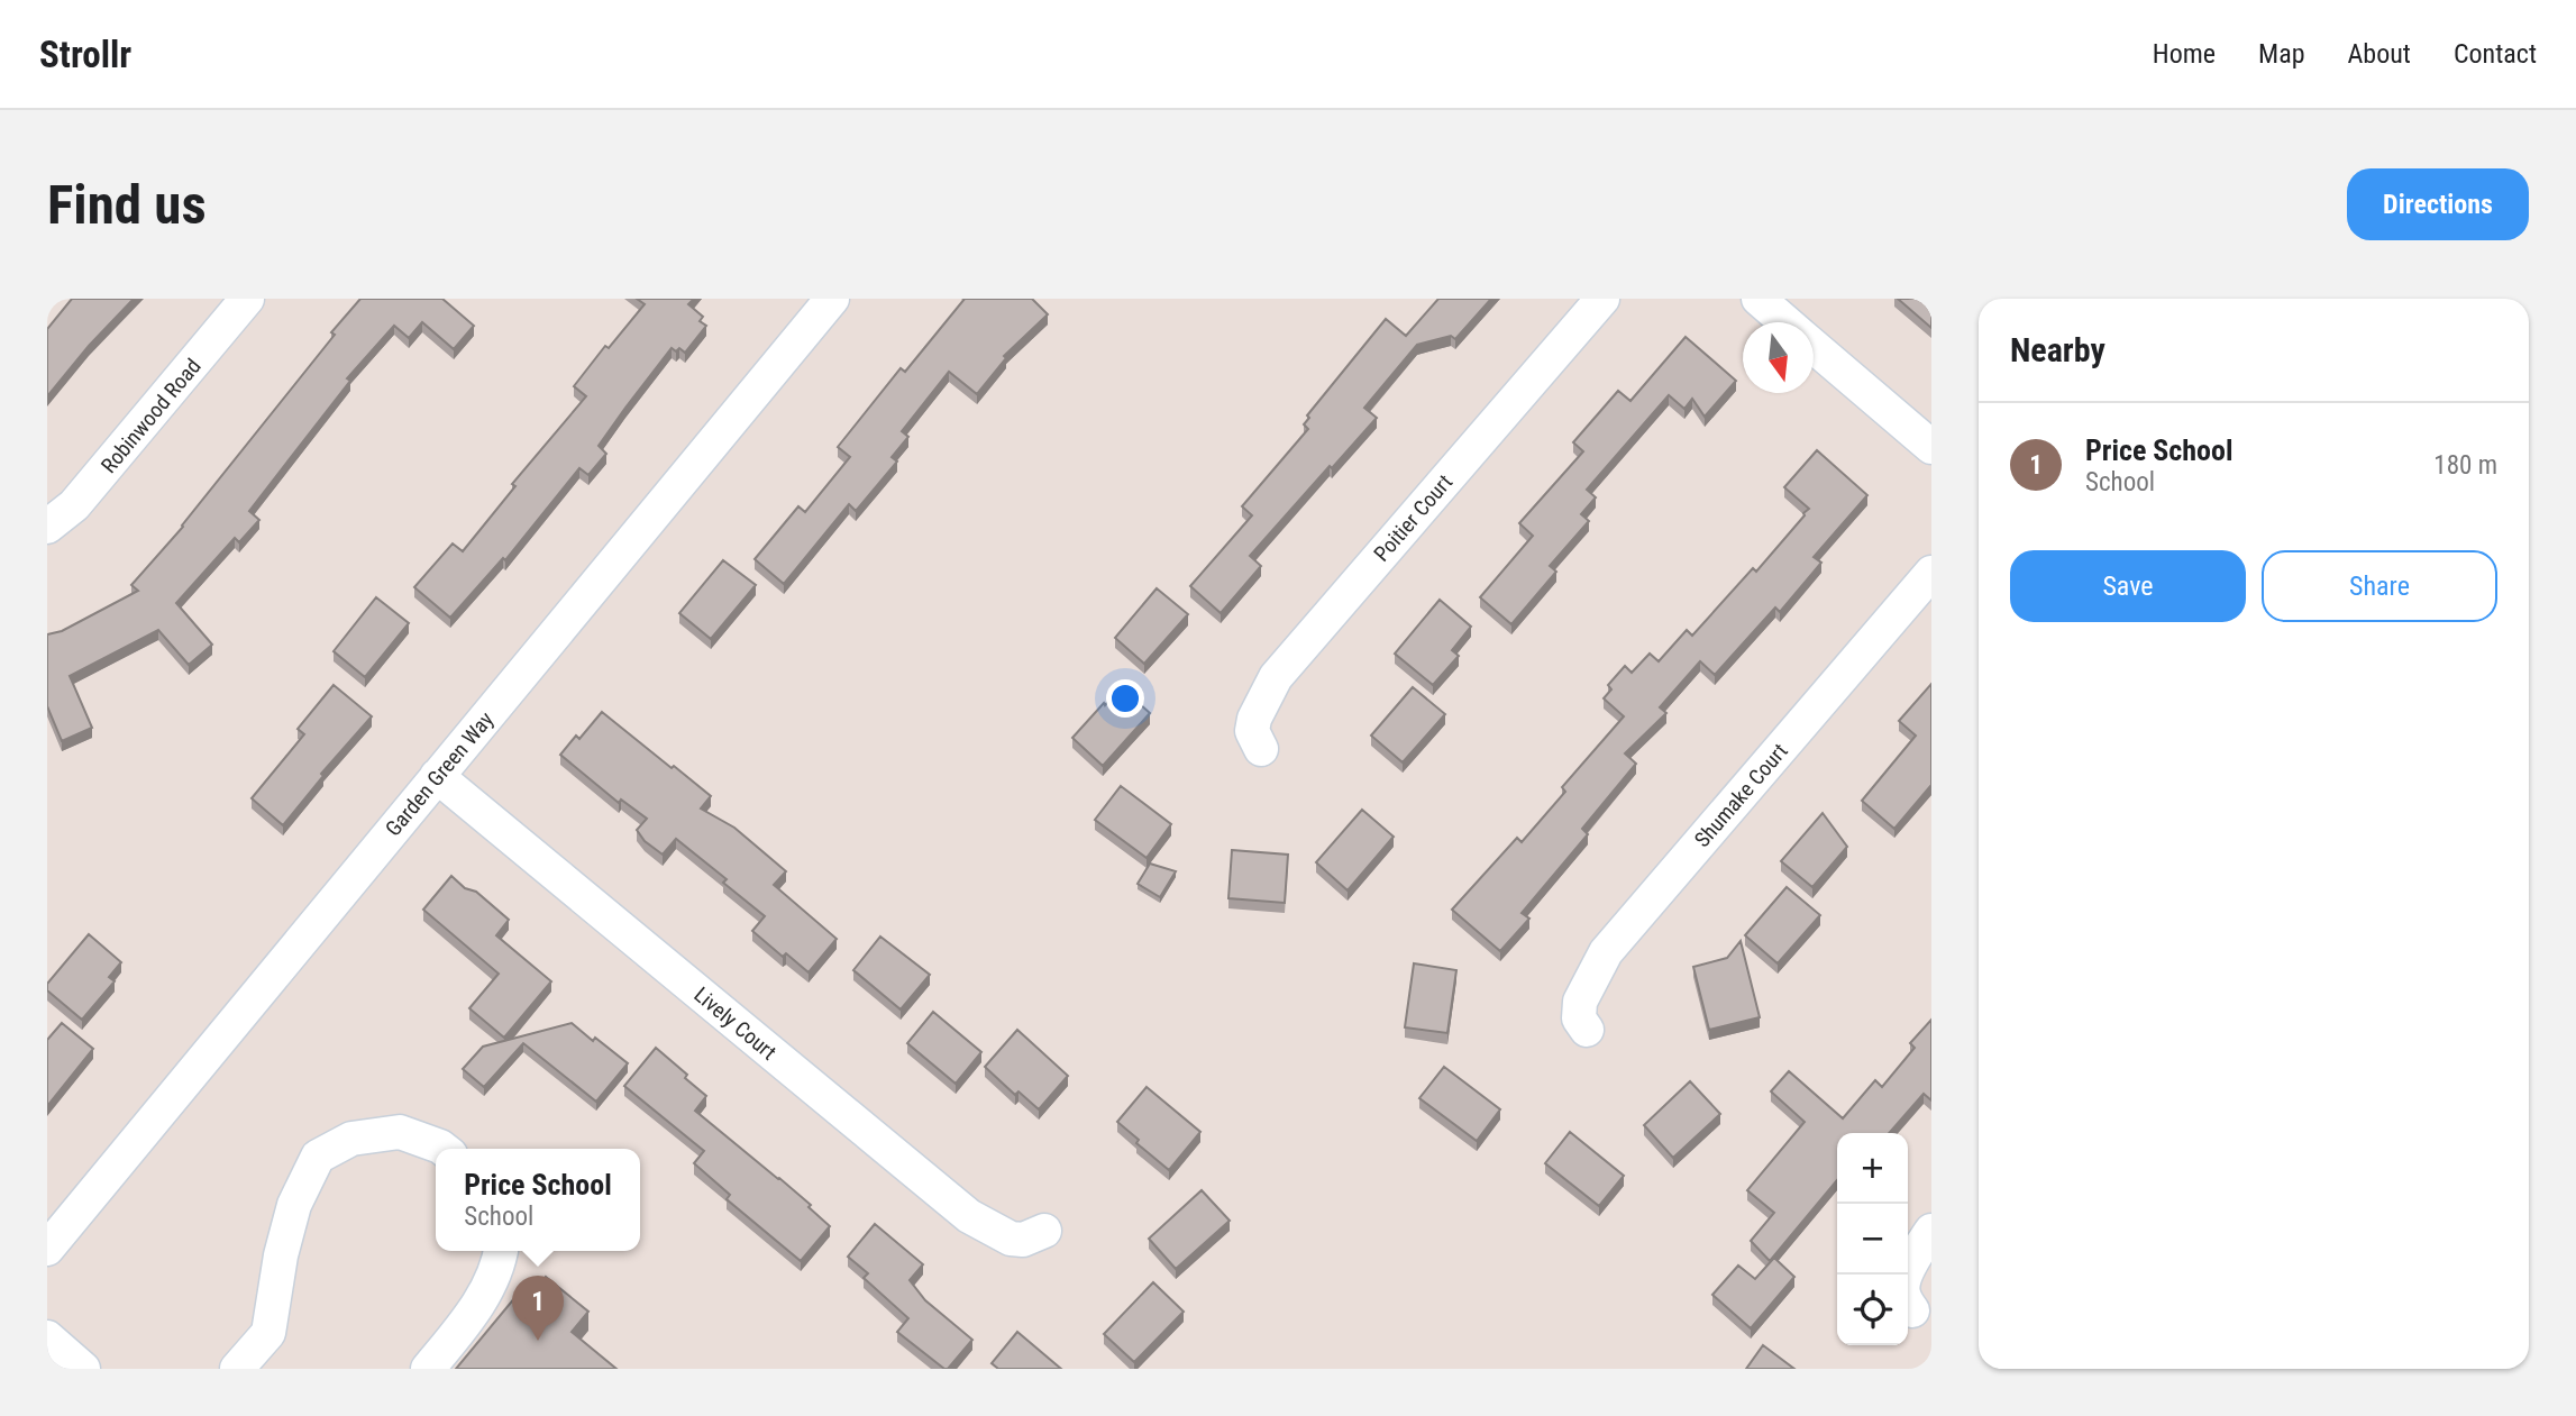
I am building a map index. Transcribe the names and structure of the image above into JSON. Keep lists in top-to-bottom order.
{
  "streets": {
    "street": [
      "Robinwood Road",
      "Poitier Court",
      "Garden Green Way",
      "Shumake Court",
      "Lively Court"
    ]
  },
  "crossings": [
    ["Garden Green Way", "Lively Court"]
  ],
  "north": "bottom",
  "page": {
    "header": "Strollr",
    "nav": [
      "Home",
      "Map",
      "About",
      "Contact"
    ],
    "buttons": [
      "Directions",
      ["Save", "Share"]
    ],
    "title": "Find us",
    "heading": "Nearby",
    "list": [
      {
        "mark": "1",
        "name": "Price School",
        "note": "School",
        "value": "180 m"
      }
    ],
    "map_buttons": ["+", "−"],
    "popup": ["Price School", "School"],
    "pins": "1"
  }
}
